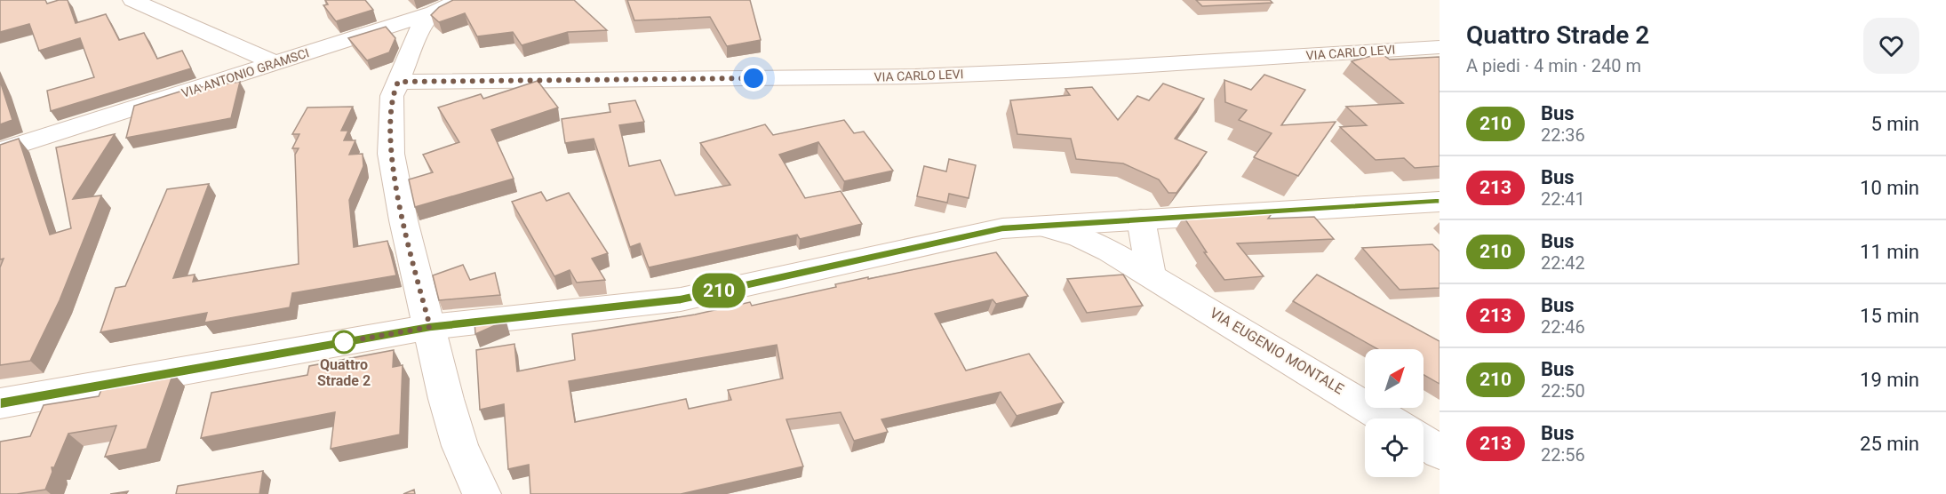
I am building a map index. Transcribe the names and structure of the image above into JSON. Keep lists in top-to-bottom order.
{
  "streets": {
    "street": ["VIA CARLO LEVI", "VIA ANTONIO GRAMSCI", "VIA EUGENIO MONTALE"]
  },
  "places": ["Quattro Strade 2"],
  "lines": ["bus line 210"],
  "north": "top right",
  "page": {
    "on_map": "210",
    "heading": ["Quattro Strade 2", "A piedi · 4 min · 240 m"],
    "list": [
      {
        "mark": "210",
        "name": "Bus",
        "note": "22:36",
        "value": "5 min"
      },
      {
        "mark": "213",
        "name": "Bus",
        "note": "22:41",
        "value": "10 min"
      },
      {
        "mark": "210",
        "name": "Bus",
        "note": "22:42",
        "value": "11 min"
      },
      {
        "mark": "213",
        "name": "Bus",
        "note": "22:46",
        "value": "15 min"
      },
      {
        "mark": "210",
        "name": "Bus",
        "note": "22:50",
        "value": "19 min"
      },
      {
        "mark": "213",
        "name": "Bus",
        "note": "22:56",
        "value": "25 min"
      }
    ]
  }
}
